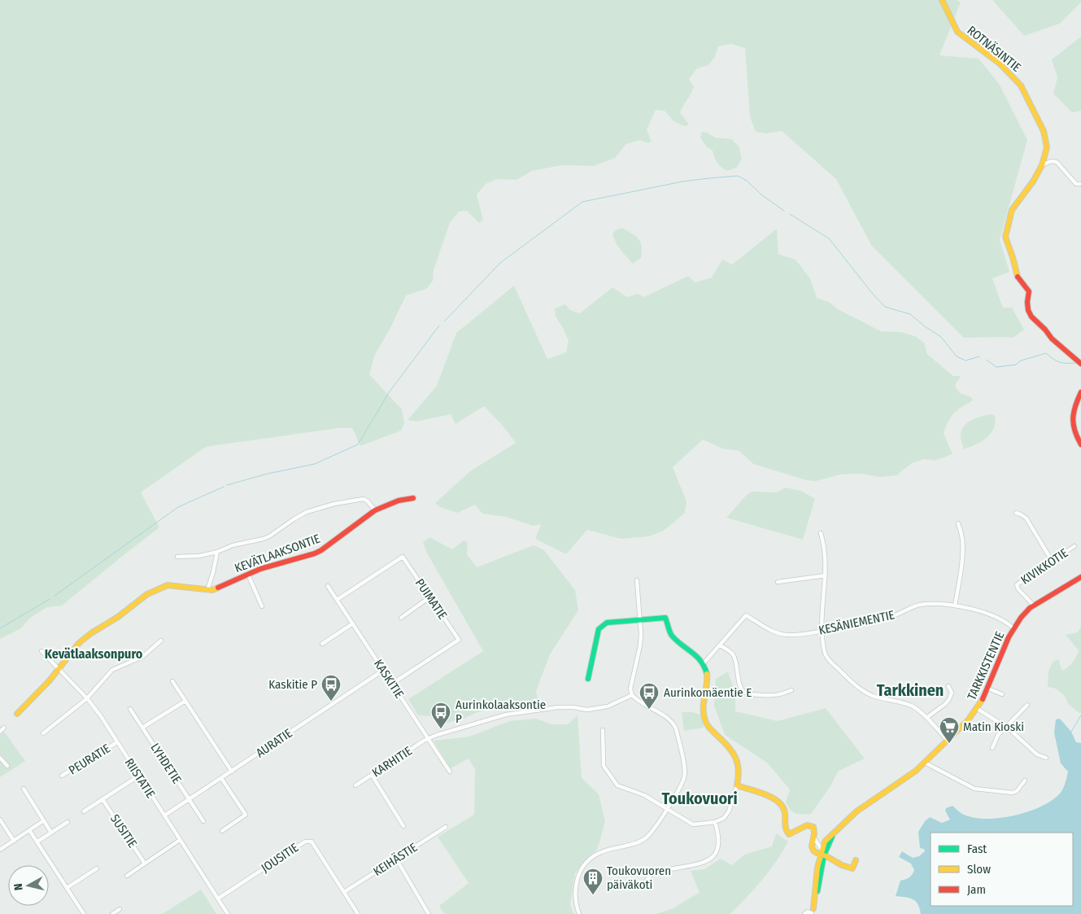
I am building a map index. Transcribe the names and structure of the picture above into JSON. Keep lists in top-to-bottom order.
{
  "streets": {
    "street": [
      "ROTNÄSINTIE",
      "KEVÄTLAAKSONTIE",
      "KIVIKKOTIE",
      "PUIMATIE",
      "KESÄNIEMENTIE",
      "TARKKISTENTIE",
      "KASKITIE",
      "AURATIE",
      "PEURATIE",
      "KARHITIE",
      "LYHDETIE",
      "RIISTATIE",
      "SUSITIE",
      "JOUSITIE",
      "KEIHÄSTIE"
    ]
  },
  "crossings": [
    ["KEVÄTLAAKSONTIE", "RIISTATIE"],
    ["KIVIKKOTIE", "TARKKISTENTIE"],
    ["PUIMATIE", "KASKITIE"],
    ["KESÄNIEMENTIE", "TARKKISTENTIE"],
    ["KASKITIE", "AURATIE"],
    ["KASKITIE", "KARHITIE"],
    ["AURATIE", "LYHDETIE"],
    ["AURATIE", "RIISTATIE"],
    ["PEURATIE", "RIISTATIE"],
    ["RIISTATIE", "JOUSITIE"],
    ["JOUSITIE", "KEIHÄSTIE"]
  ],
  "districts": ["Kevätlaaksonpuro", "Tarkkinen", "Toukovuori"],
  "places": {
    "bus stop": ["Kaskitie P", "Aurinkomäentie E", "Aurinkolaaksontie P"],
    "supermarket": ["Matin Kioski"],
    "building": ["Toukovuoren päiväkoti"]
  },
  "legend": ["Fast", "Slow", "Jam"],
  "north": "left"
}
